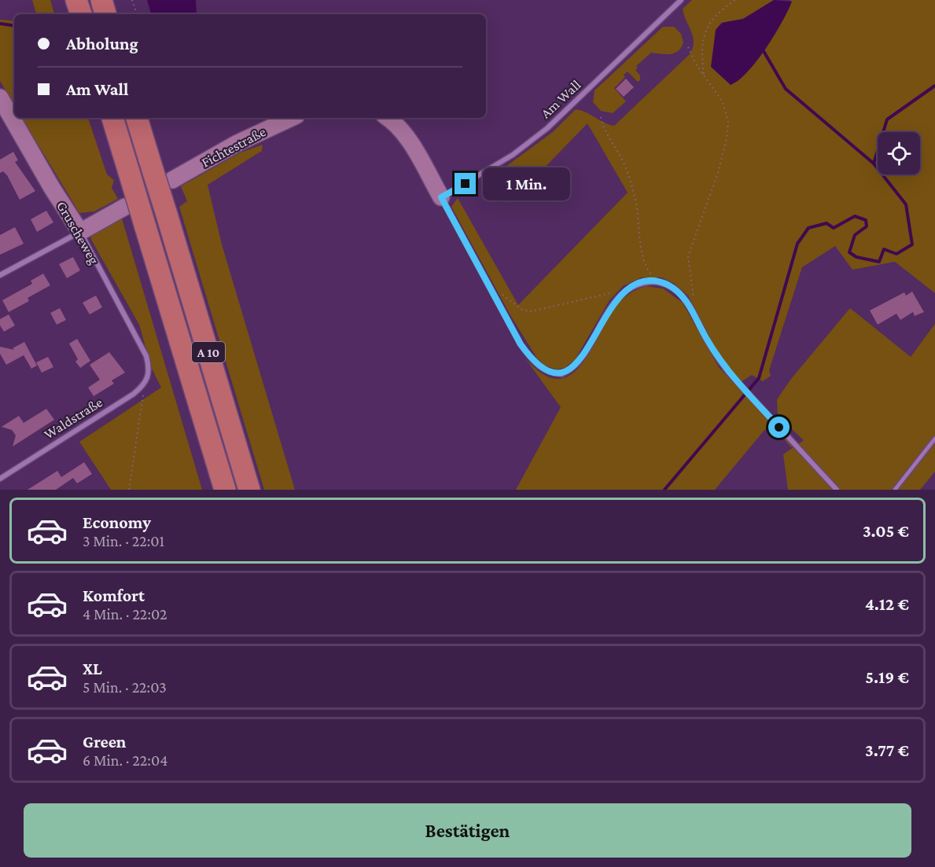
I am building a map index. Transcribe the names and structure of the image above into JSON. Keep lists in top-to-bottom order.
{
  "streets": {
    "highway": ["A 10"],
    "street": [
      "Am Wall",
      "Fichtestraße",
      "Gruscheweg",
      "Waldstraße"
    ]
  },
  "crossings": [
    ["Gruscheweg", "Waldstraße"]
  ],
  "page": {
    "banner": ["Abholung", "Am Wall"],
    "bubble": "1 Min.",
    "list": [
      {
        "name": "Economy",
        "note": "3 Min. · 22:01",
        "value": "3.05 €"
      },
      {
        "name": "Komfort",
        "note": "4 Min. · 22:02",
        "value": "4.12 €"
      },
      {
        "name": "XL",
        "note": "5 Min. · 22:03",
        "value": "5.19 €"
      },
      {
        "name": "Green",
        "note": "6 Min. · 22:04",
        "value": "3.77 €"
      }
    ],
    "buttons": "Bestätigen"
  }
}
